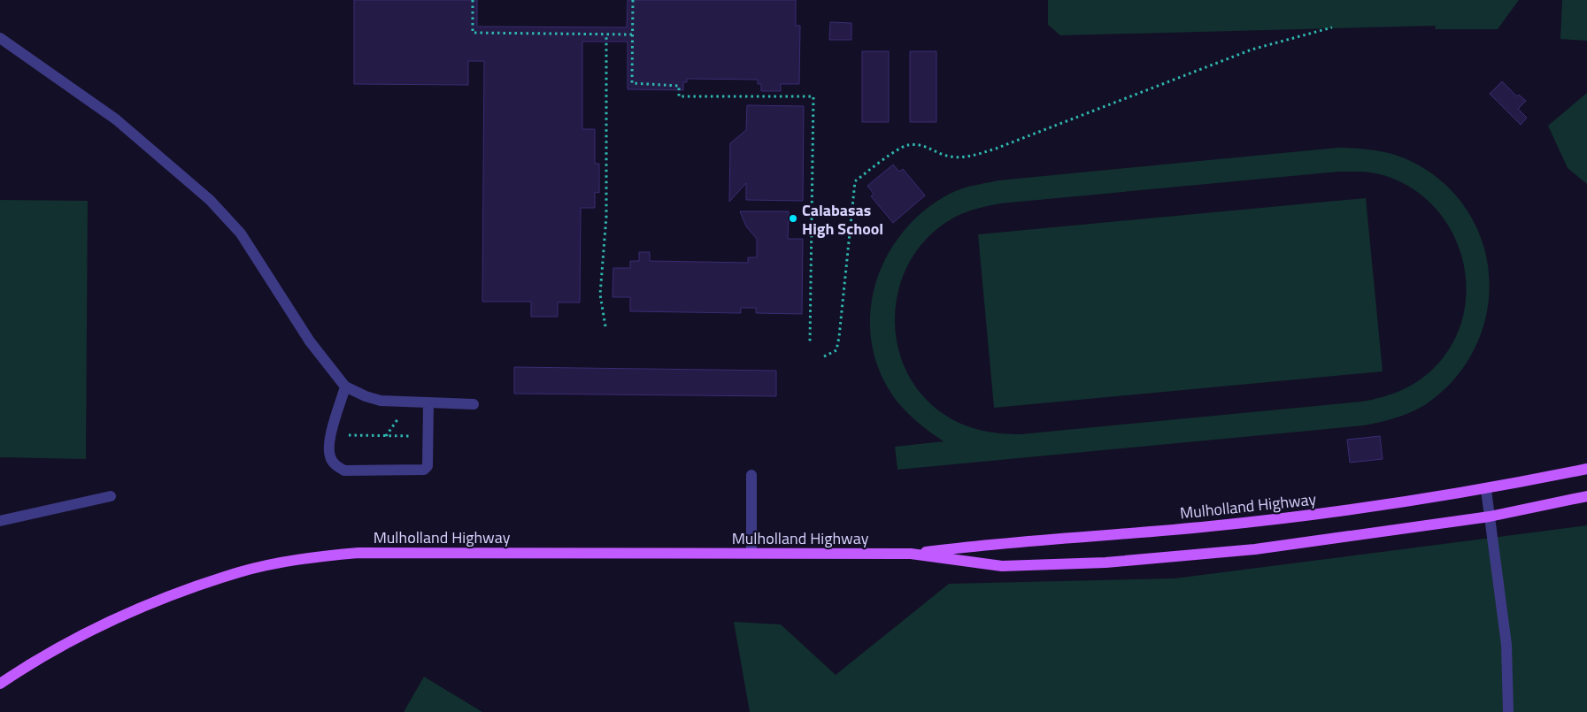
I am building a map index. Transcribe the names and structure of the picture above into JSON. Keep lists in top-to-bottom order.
{
  "streets": {
    "main road": ["Mulholland Highway"]
  },
  "places": ["Calabasas High School"]
}
